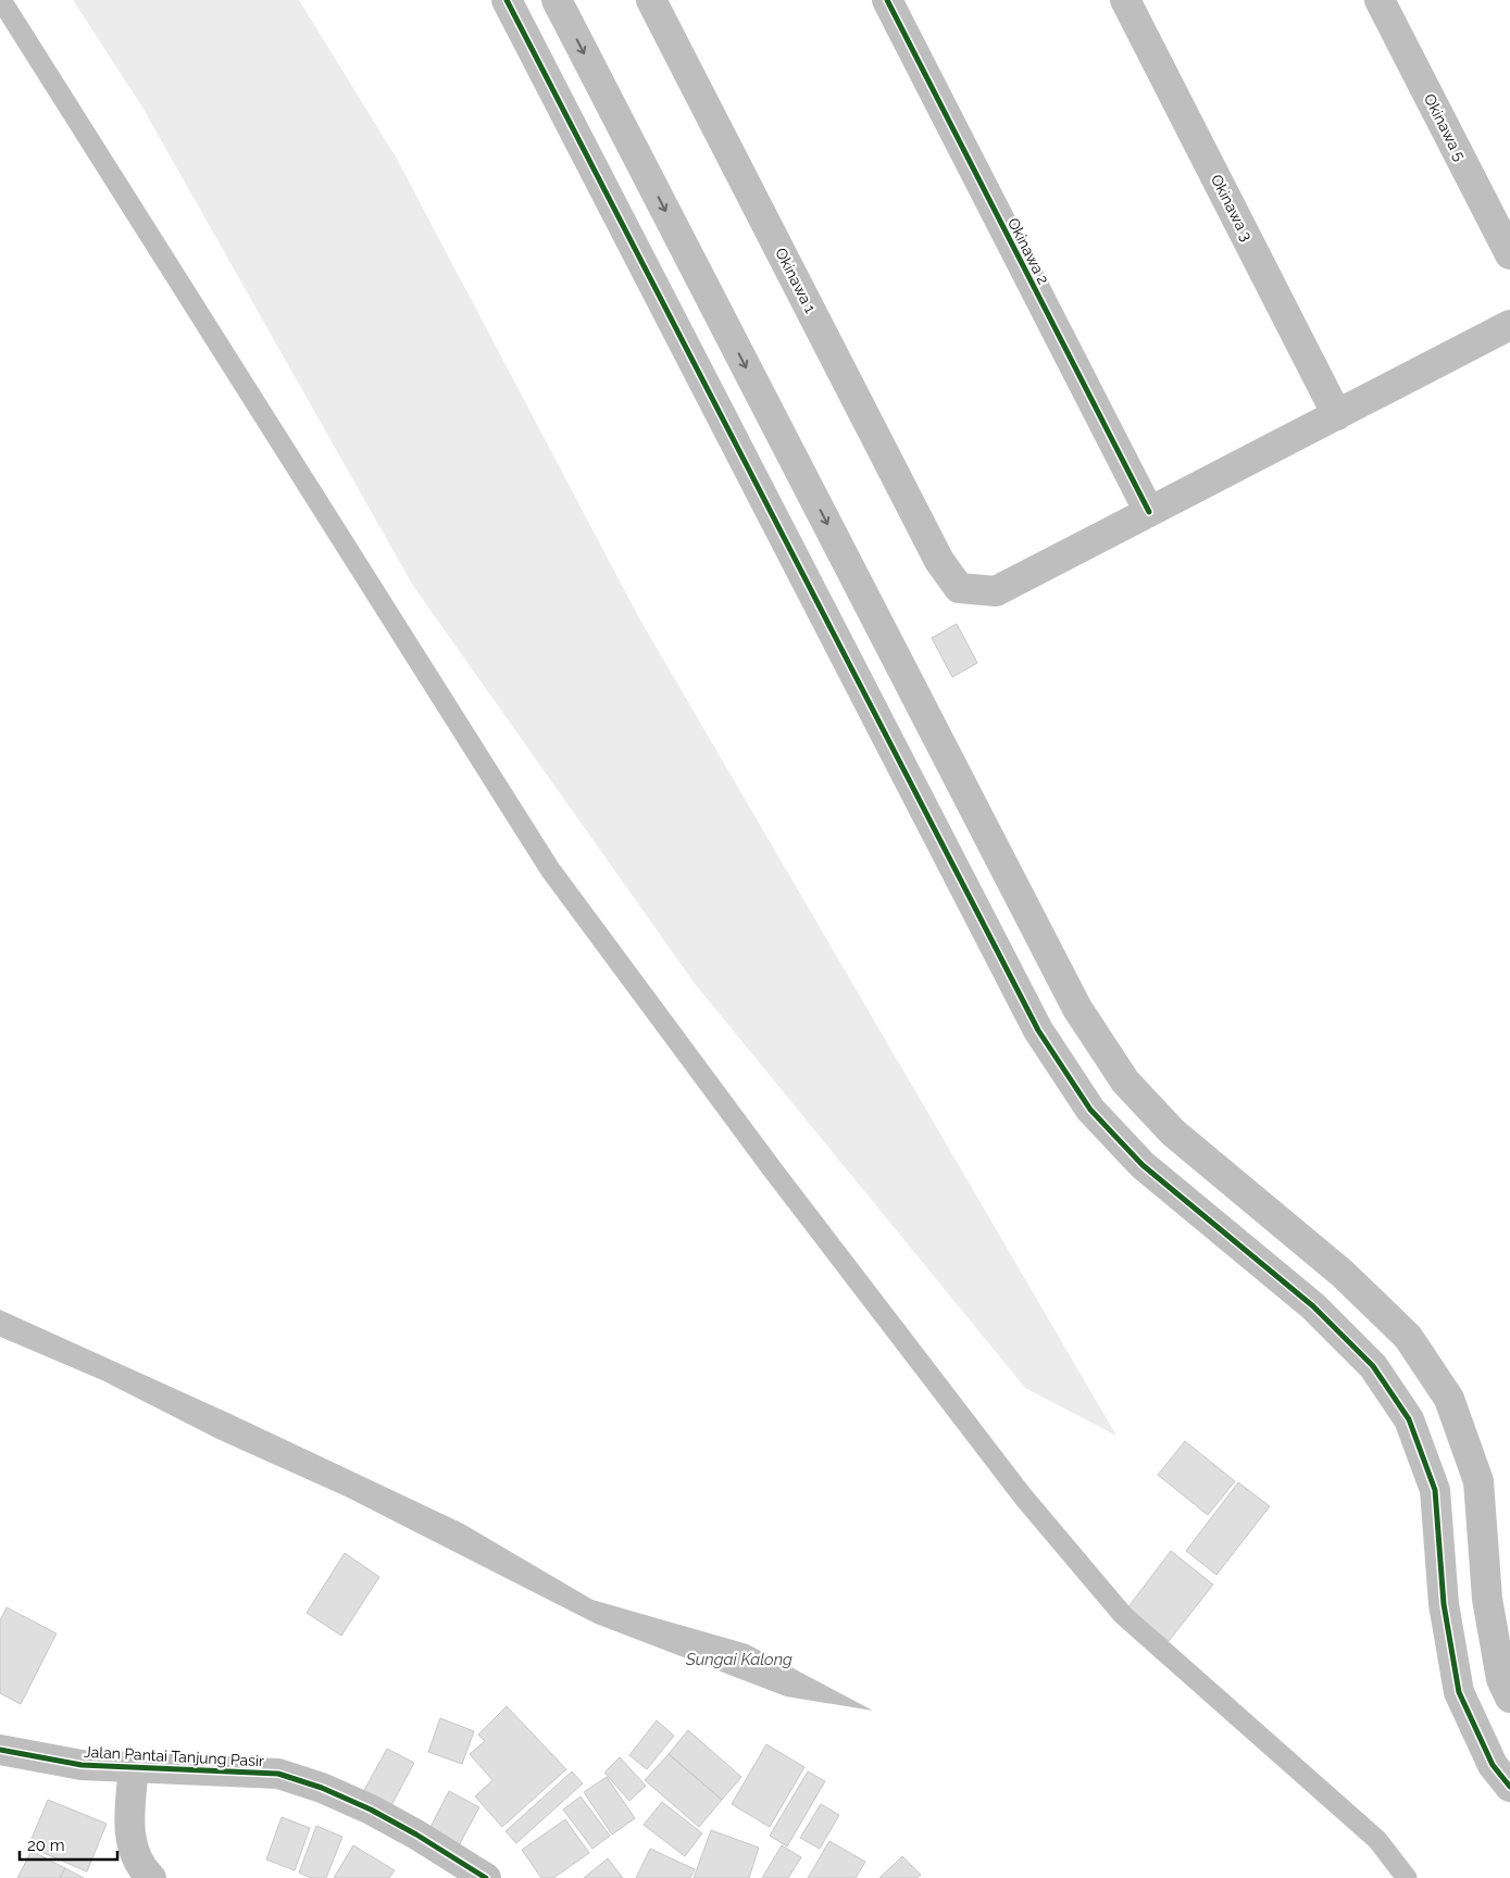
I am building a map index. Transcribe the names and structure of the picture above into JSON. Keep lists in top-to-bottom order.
{
  "streets": {
    "street": [
      "Okinawa 5",
      "Okinawa 3",
      "Okinawa 2",
      "Okinawa 1",
      "Jalan Pantai Tanjung Pasir"
    ]
  },
  "crossings": [
    ["Okinawa 3", "Okinawa 1"],
    ["Okinawa 2", "Okinawa 1"]
  ],
  "water": ["Sungai Kalong"],
  "scale_bar": "20 m"
}
